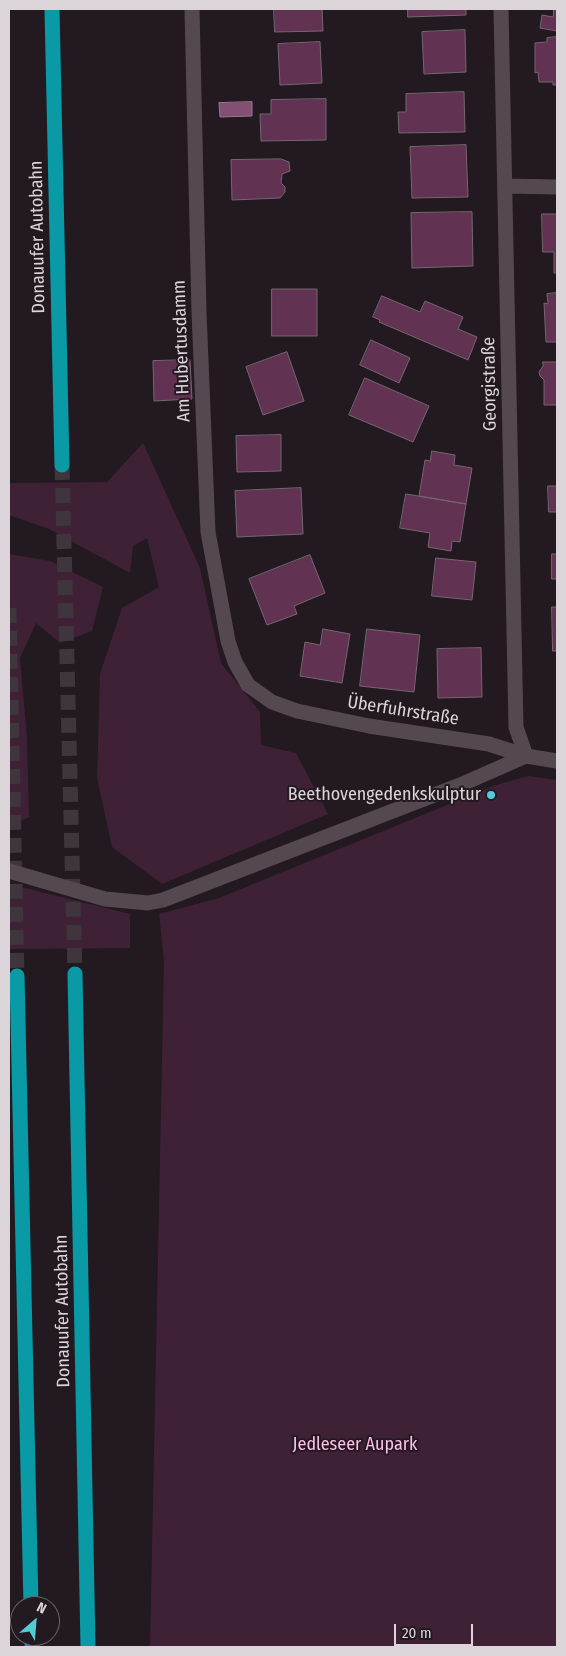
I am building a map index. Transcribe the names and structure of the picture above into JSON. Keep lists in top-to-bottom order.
{
  "streets": {
    "highway": ["Donauufer Autobahn"],
    "street": ["Am Hubertusdamm", "Georgistraße", "Überfuhrstraße"]
  },
  "crossings": [
    ["Am Hubertusdamm", "Überfuhrstraße"],
    ["Georgistraße", "Überfuhrstraße"]
  ],
  "parks": ["Jedleseer Aupark"],
  "places": ["Beethovengedenkskulptur"],
  "scale_bar": "20 m",
  "north": "top right"
}
